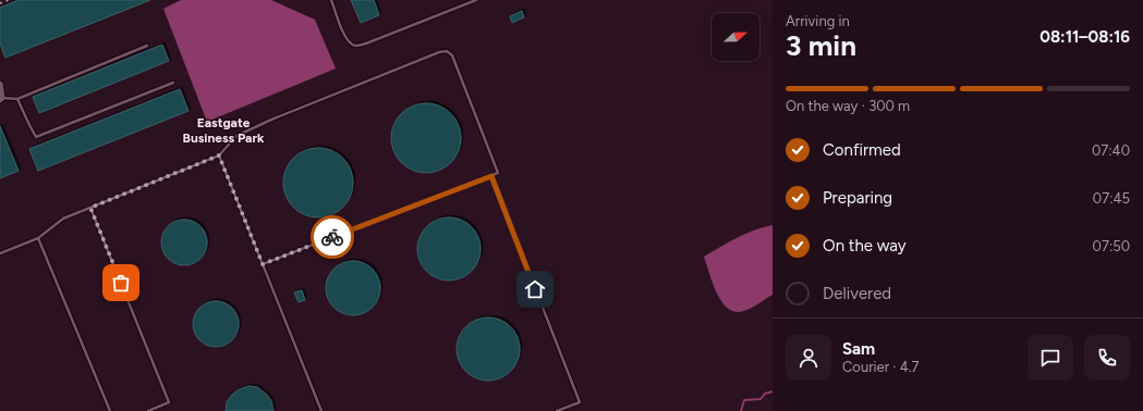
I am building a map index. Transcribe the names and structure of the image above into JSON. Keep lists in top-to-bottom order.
{
  "districts": ["Eastgate Business Park"],
  "north": "right",
  "page": {
    "heading": ["3 min", "Arriving in", "08:11–08:16"],
    "panel": ["Sam", "Courier · 4.7"],
    "bar": "On the way · 300 m",
    "list": [
      ["Confirmed", "07:40"],
      ["Preparing", "07:45"],
      ["On the way", "07:50"],
      "Delivered"
    ]
  }
}
